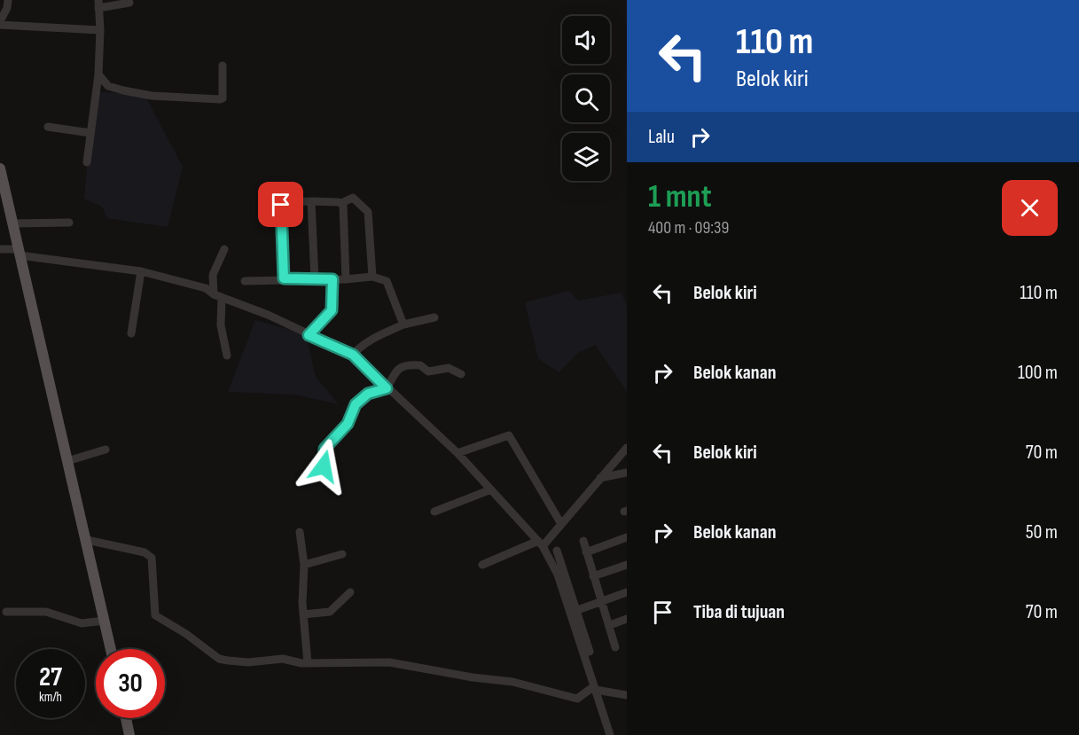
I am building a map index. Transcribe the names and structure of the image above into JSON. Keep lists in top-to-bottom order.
{
  "page": {
    "turn": ["110 m", "Belok kiri"],
    "then": "Lalu",
    "heading": ["1 mnt", "400 m · 09:39"],
    "list": [
      {
        "name": "Belok kiri",
        "value": "110 m"
      },
      {
        "name": "Belok kanan",
        "value": "100 m"
      },
      {
        "name": "Belok kiri",
        "value": "70 m"
      },
      {
        "name": "Belok kanan",
        "value": "50 m"
      },
      {
        "name": "Tiba di tujuan",
        "value": "70 m"
      }
    ],
    "speed": "27 km/h",
    "limit": "30"
  }
}
